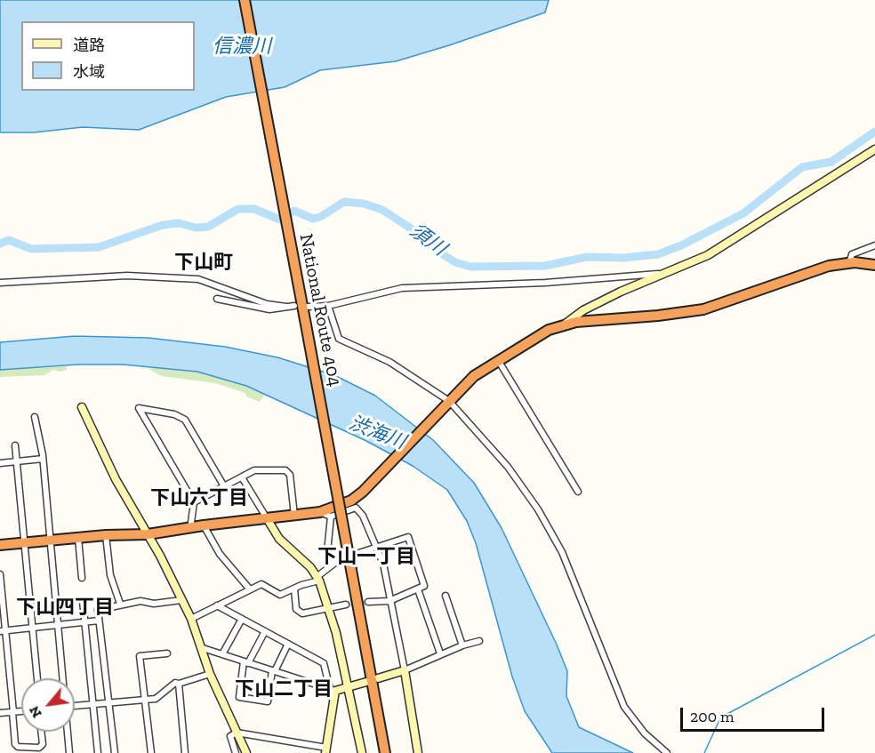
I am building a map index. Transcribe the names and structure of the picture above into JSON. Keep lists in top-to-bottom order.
{
  "streets": {
    "highway": ["National Route 404"]
  },
  "districts": [
    "下山町",
    "下山六丁目",
    "下山一丁目",
    "下山四丁目",
    "下山二丁目"
  ],
  "water": ["信濃川", "須川", "渋海川"],
  "legend": ["道路", "水域"],
  "scale_bar": "200 m",
  "north": "bottom left"
}
